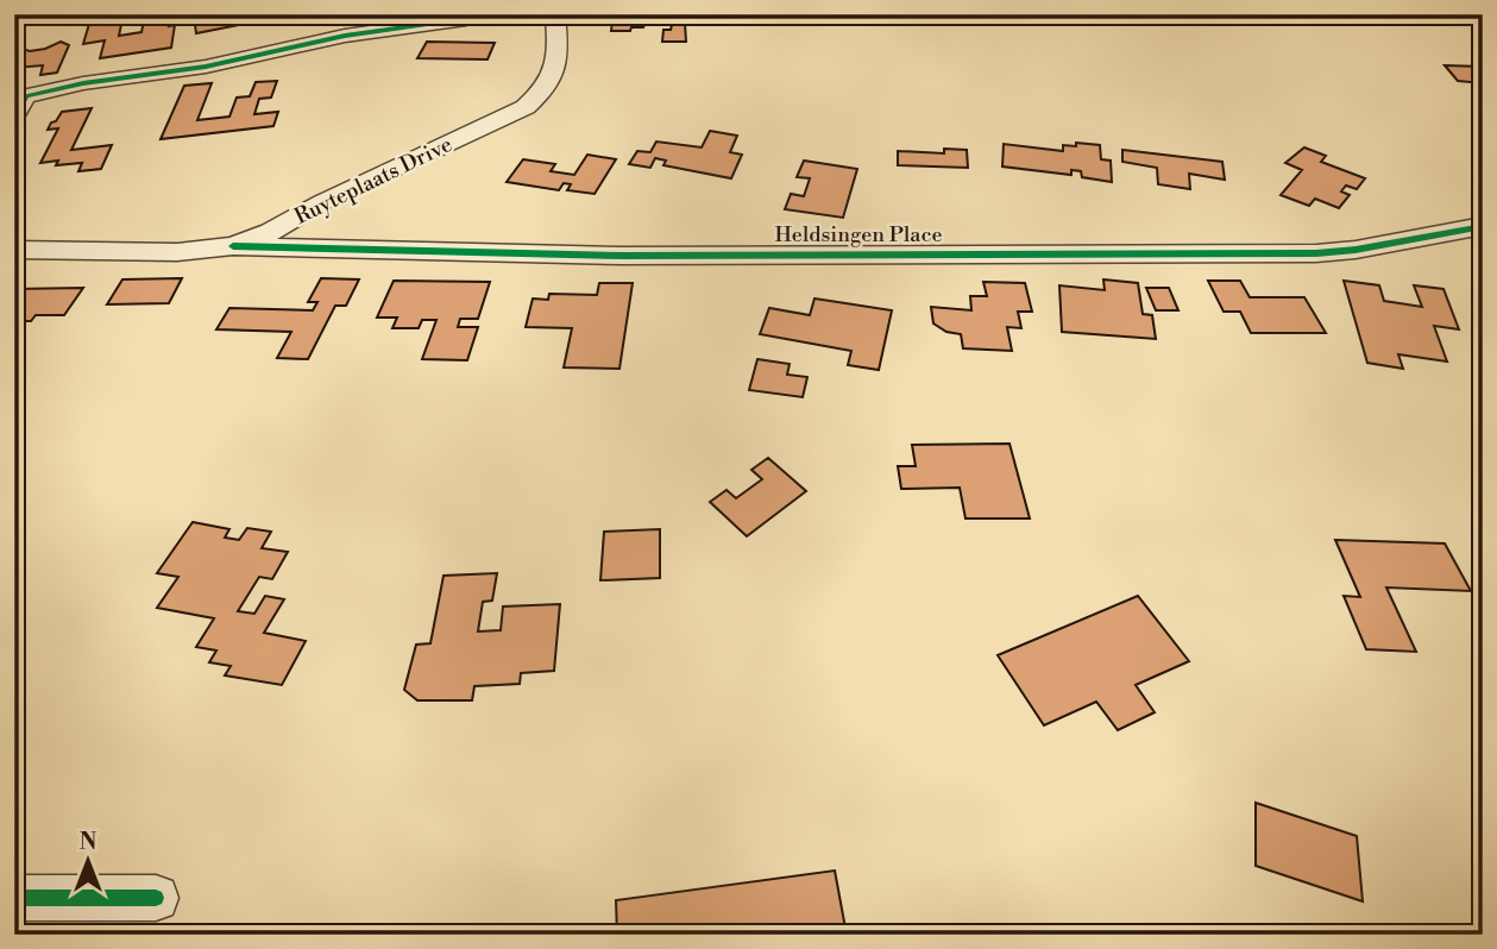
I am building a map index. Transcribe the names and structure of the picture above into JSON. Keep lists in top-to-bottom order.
{
  "streets": {
    "street": ["Ruyteplaats Drive", "Heldsingen Place"]
  },
  "crossings": [
    ["Ruyteplaats Drive", "Heldsingen Place"]
  ],
  "north": "top"
}
